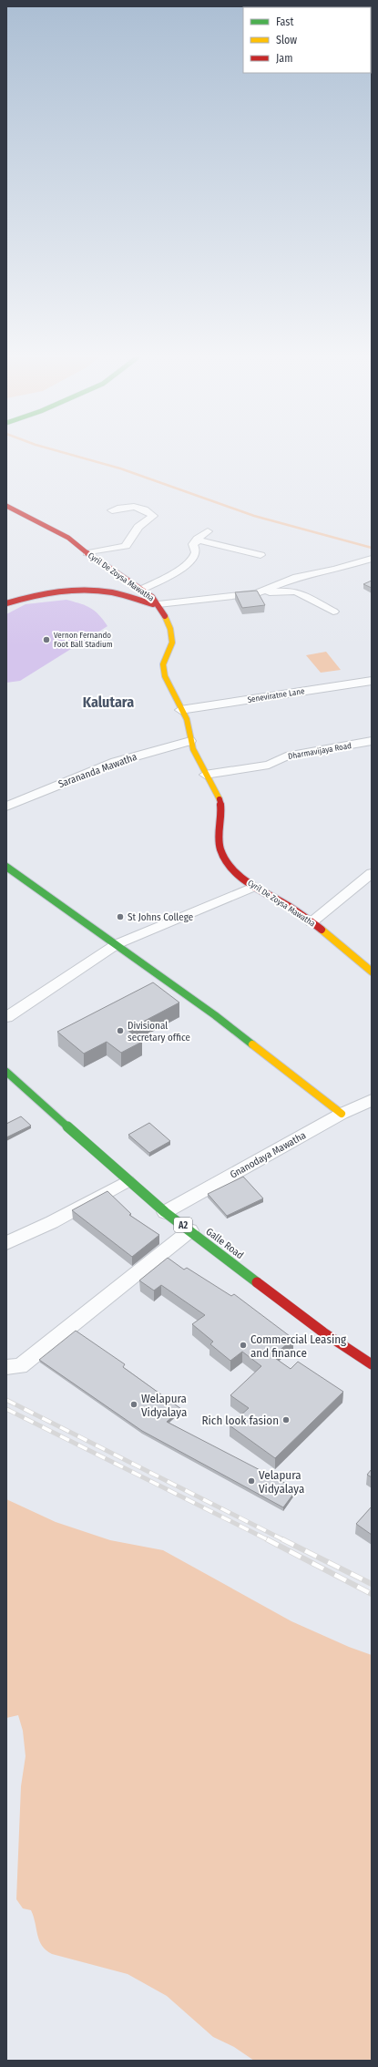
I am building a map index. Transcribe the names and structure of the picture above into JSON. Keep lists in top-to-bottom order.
{
  "streets": {
    "main road": ["Cyril De Zoysa Mawatha", "A2", "Galle Road"],
    "street": [
      "Seneviratne Lane",
      "Dharmavijaya Road",
      "Sarananda Mawatha",
      "Gnanodaya Mawatha"
    ]
  },
  "crossings": [
    ["Cyril De Zoysa Mawatha", "Seneviratne Lane"],
    ["Cyril De Zoysa Mawatha", "Dharmavijaya Road"],
    ["Cyril De Zoysa Mawatha", "Sarananda Mawatha"],
    ["Gnanodaya Mawatha", "Galle Road"]
  ],
  "districts": ["Kalutara"],
  "places": [
    "Vernon Fernando Foot Ball Stadium",
    "St Johns College",
    "Divisional secretary office",
    "Commercial Leasing and finance",
    "Welapura Vidyalaya",
    "Rich look fasion",
    "Velapura Vidyalaya"
  ],
  "legend": ["Fast", "Slow", "Jam"]
}
